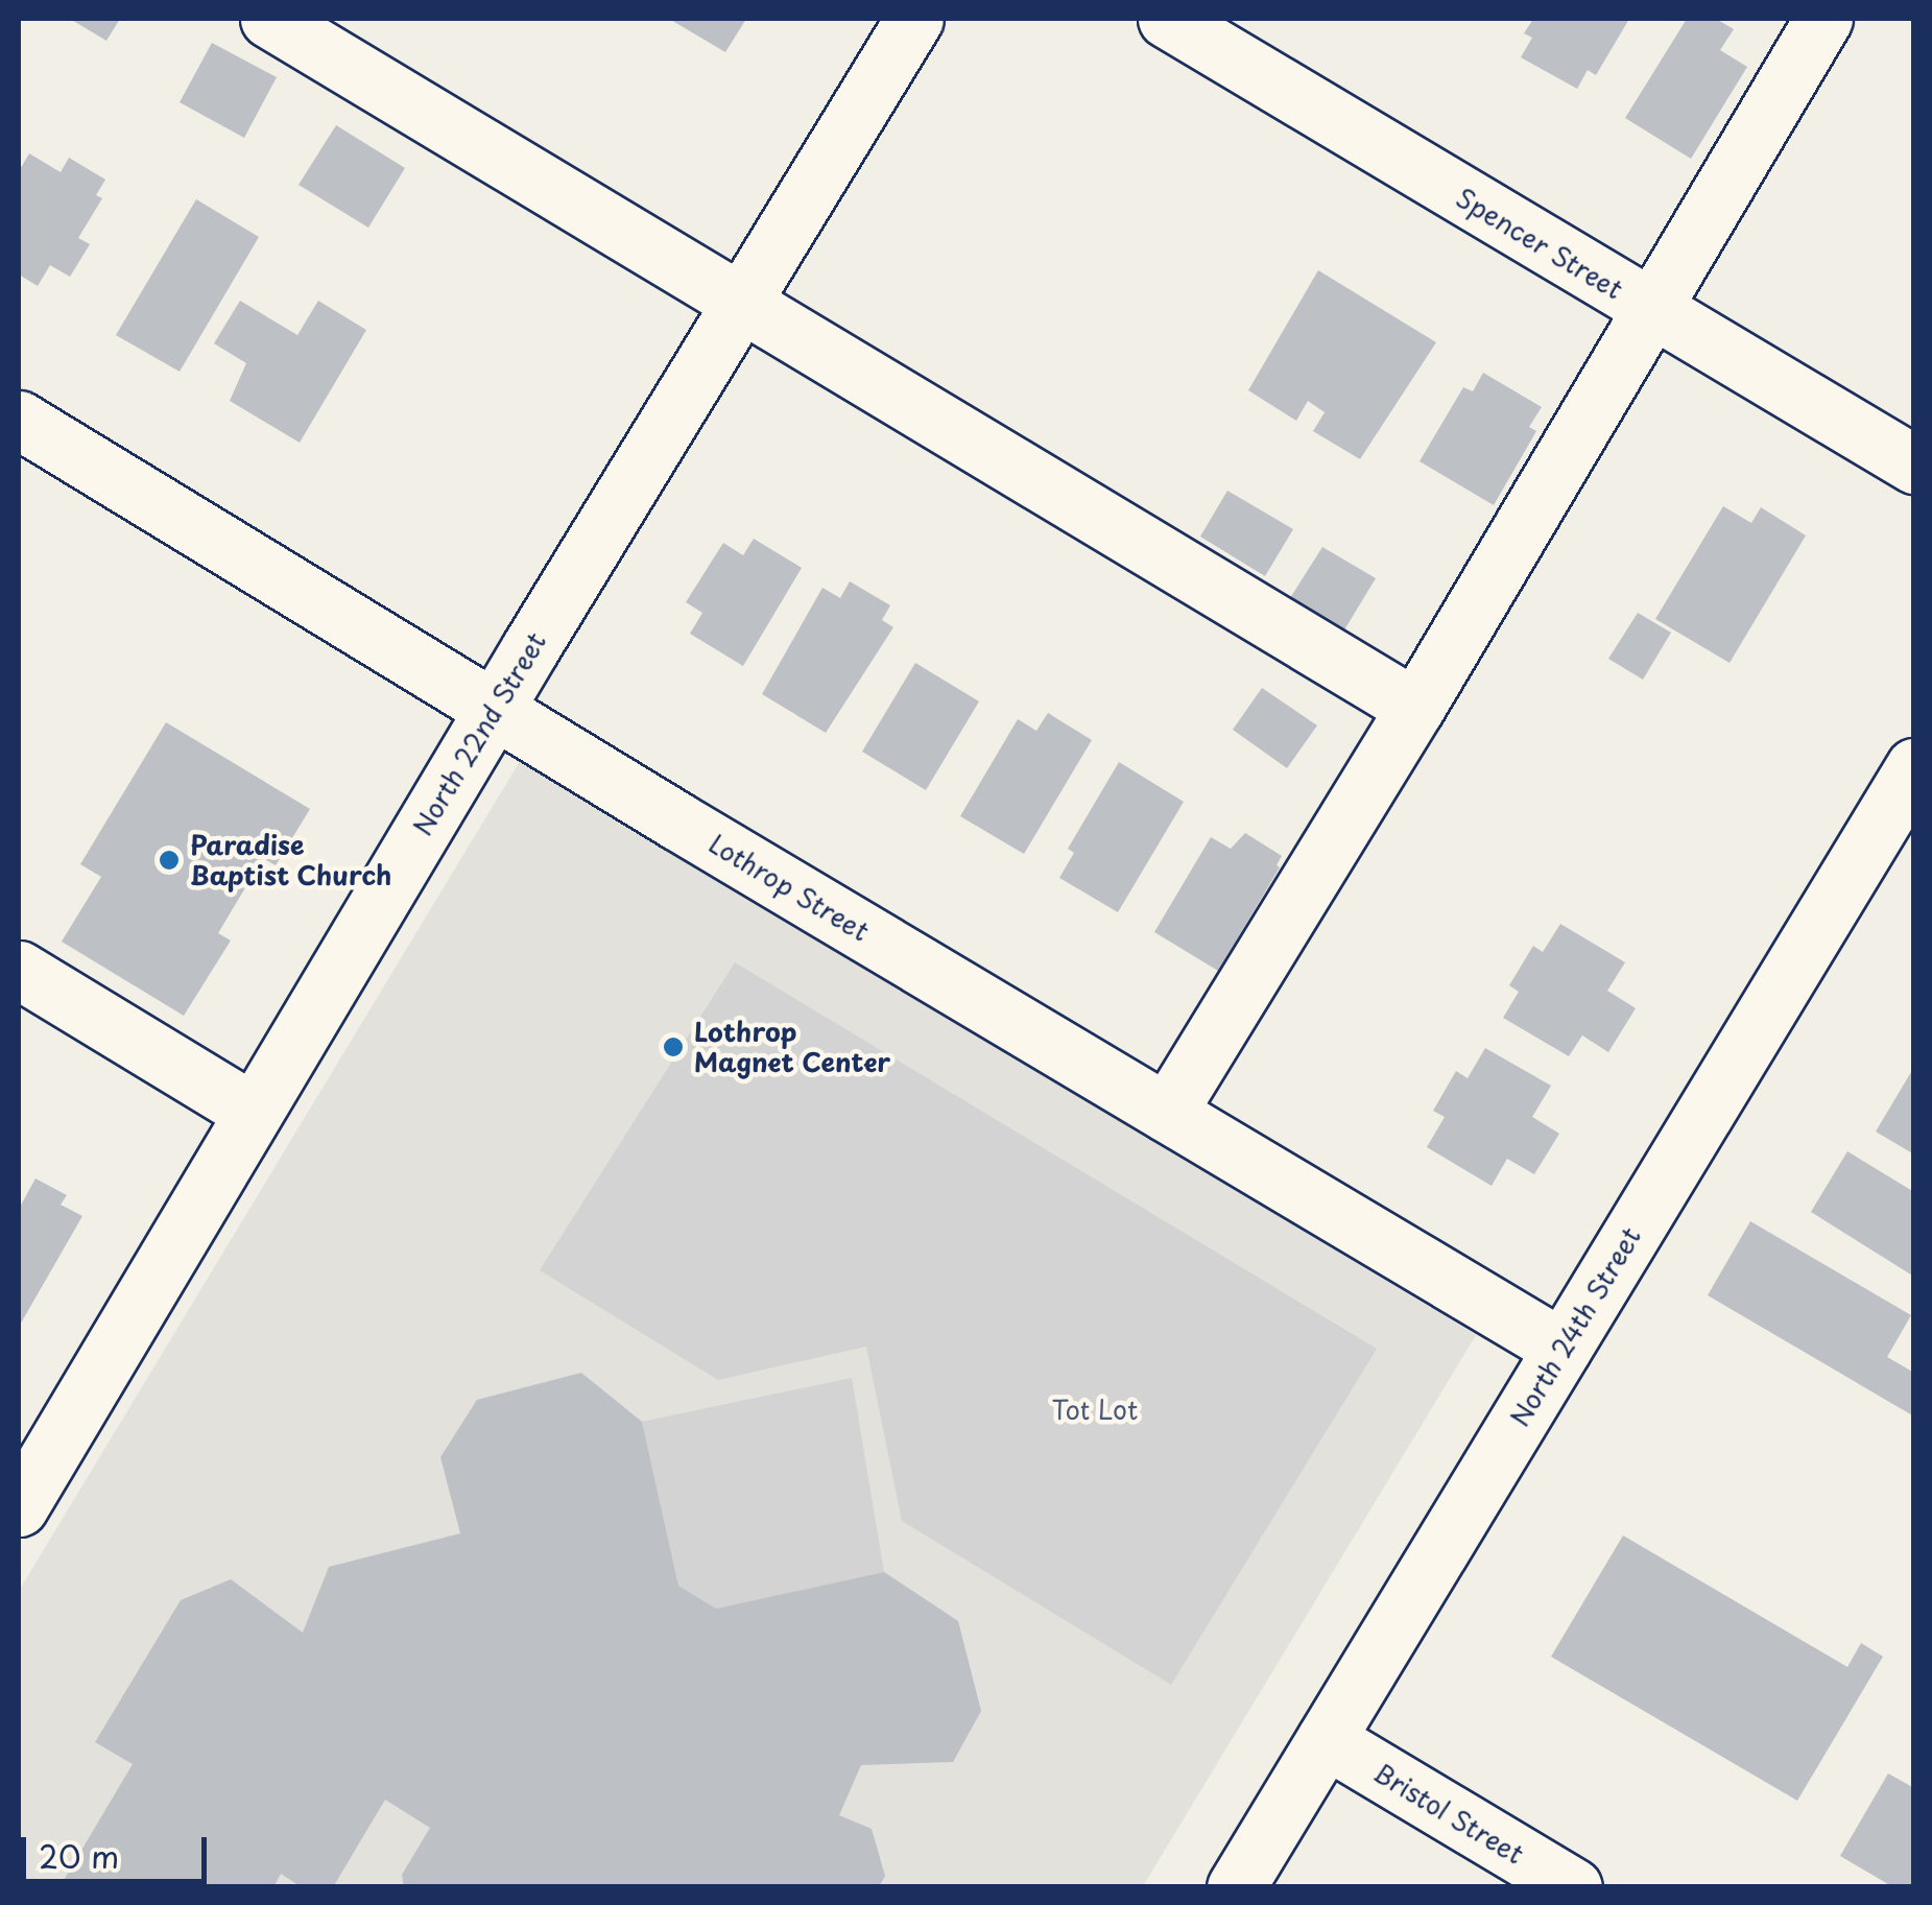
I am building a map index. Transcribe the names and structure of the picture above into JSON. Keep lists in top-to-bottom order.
{
  "streets": {
    "street": [
      "Spencer Street",
      "North 22nd Street",
      "Lothrop Street",
      "North 24th Street",
      "Bristol Street"
    ]
  },
  "crossings": [
    ["North 22nd Street", "Lothrop Street"],
    ["Lothrop Street", "North 24th Street"],
    ["North 24th Street", "Bristol Street"]
  ],
  "parks": ["Tot Lot"],
  "places": ["Paradise Baptist Church", "Lothrop Magnet Center"],
  "scale_bar": "20 m"
}
